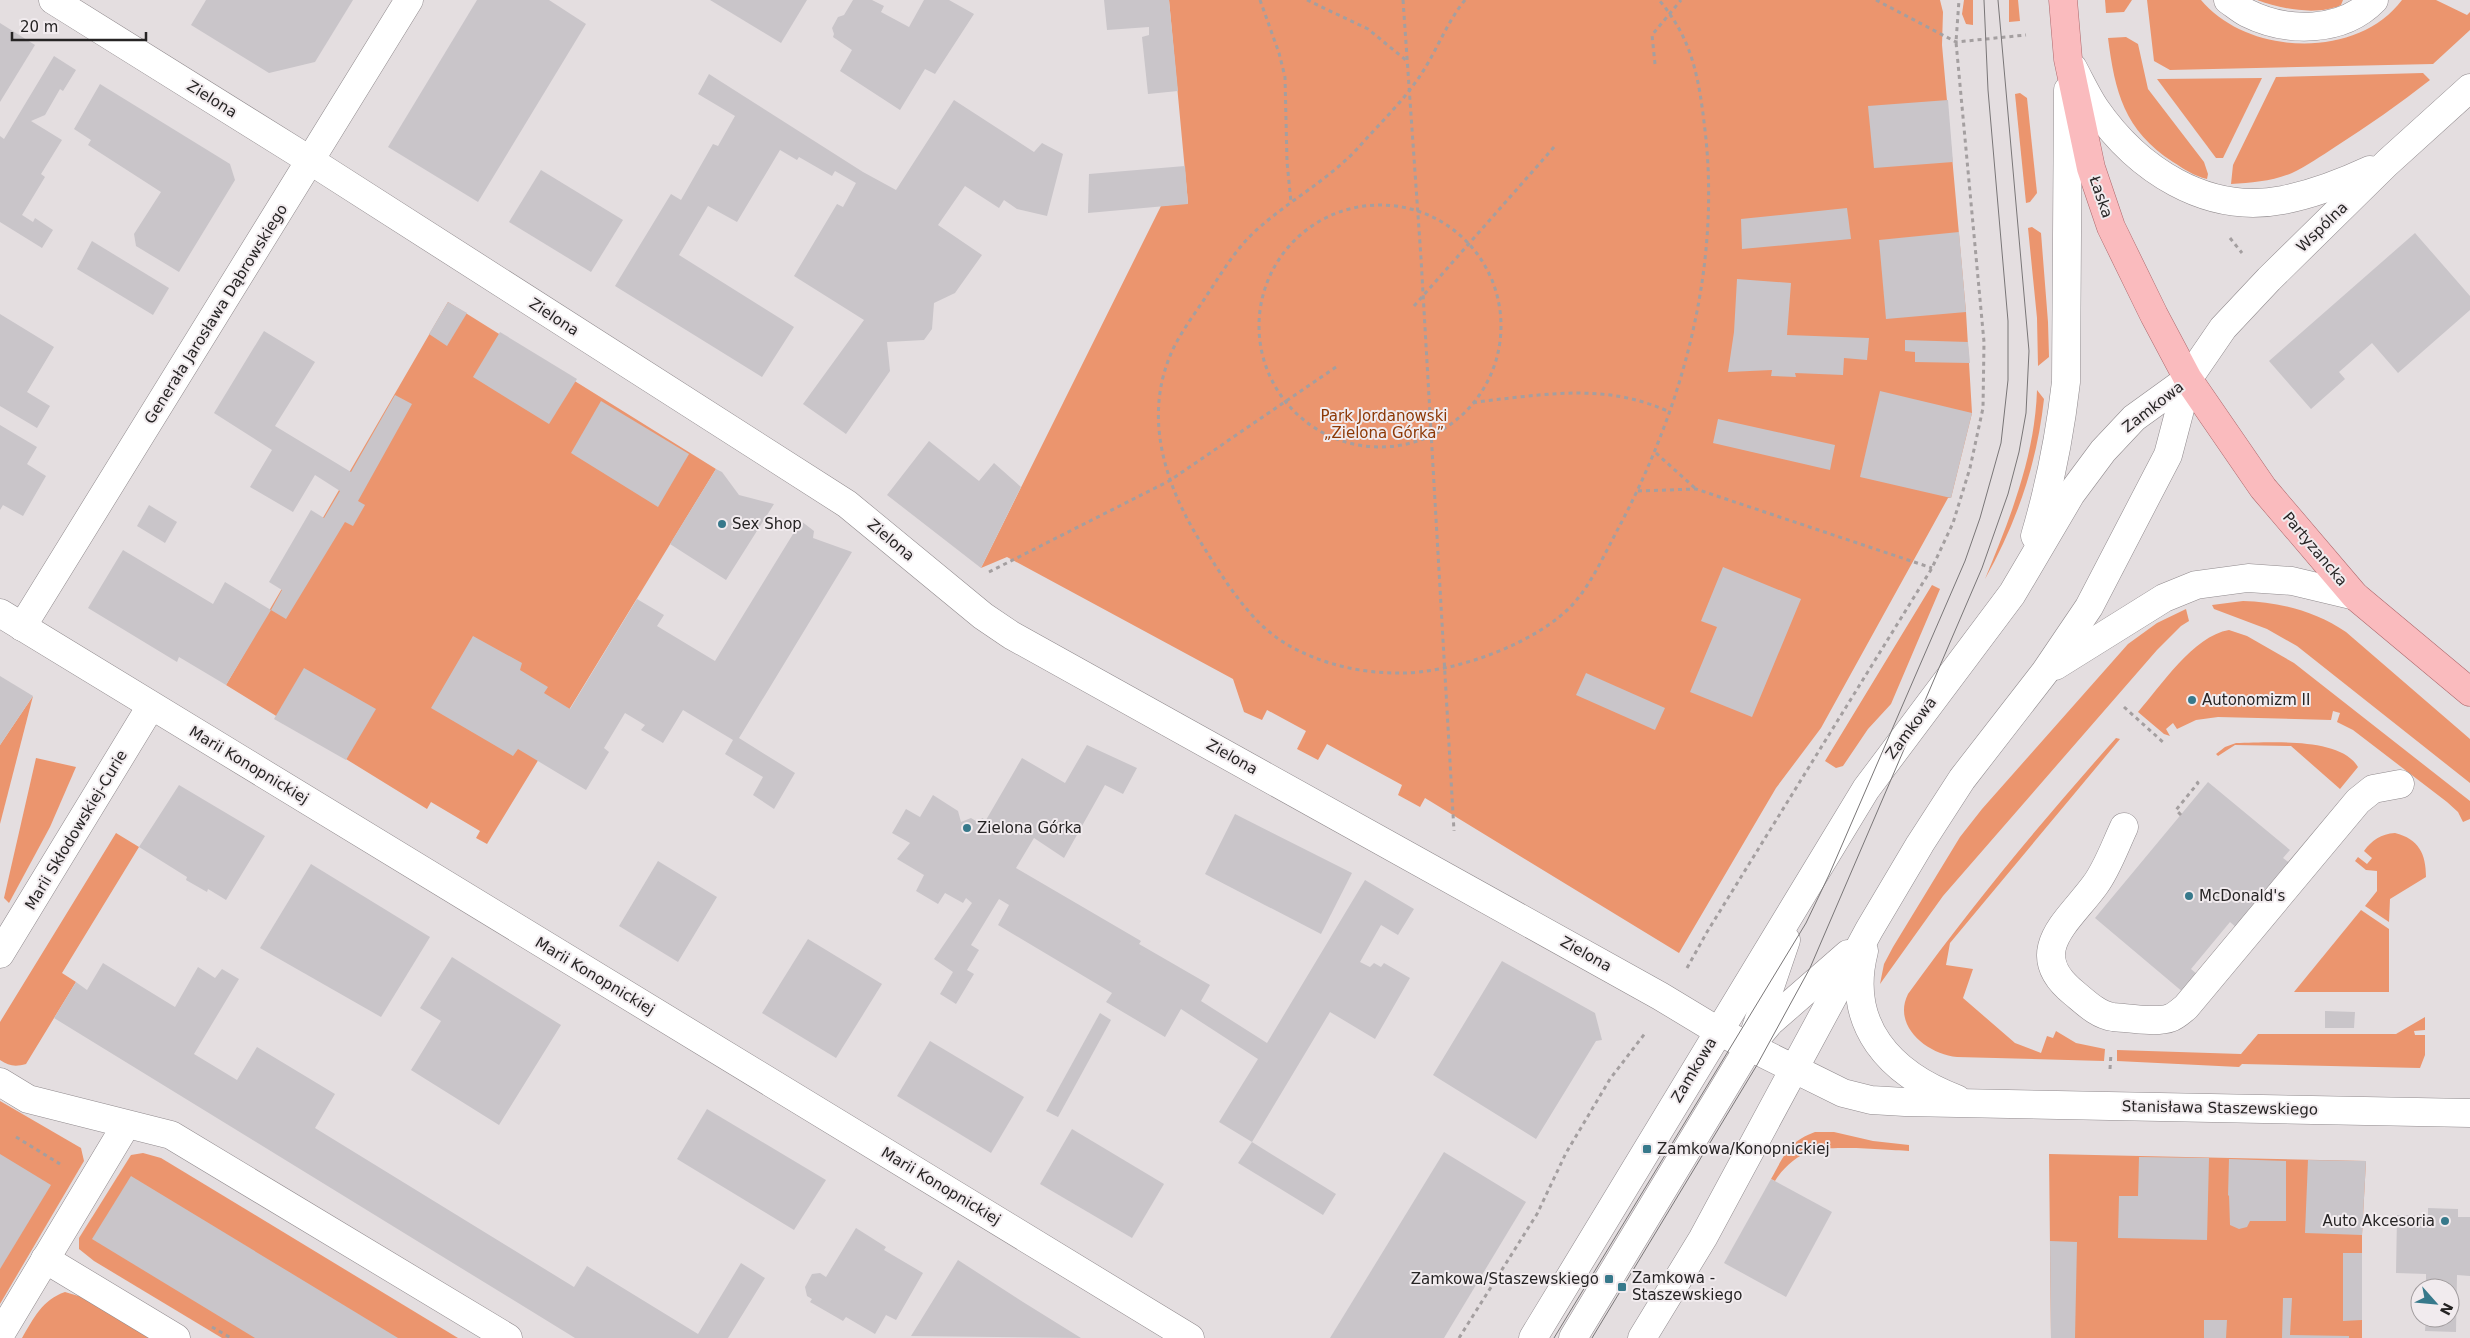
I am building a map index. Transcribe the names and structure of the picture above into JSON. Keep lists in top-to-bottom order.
{
  "streets": {
    "main road": ["Łaska", "Partyzancka"],
    "street": [
      "Zielona",
      "Wspólna",
      "Generała Jarosława Dąbrowskiego",
      "Zamkowa",
      "Marii Konopnickiej",
      "Marii Skłodowskiej-Curie",
      "Stanisława Staszewskiego"
    ]
  },
  "crossings": [
    ["Zielona", "Generała Jarosława Dąbrowskiego"],
    ["Zielona", "Zamkowa"],
    ["Zielona", "Stanisława Staszewskiego"],
    ["Łaska", "Wspólna"],
    ["Łaska", "Zamkowa"],
    ["Łaska", "Partyzancka"],
    ["Wspólna", "Zamkowa"],
    ["Wspólna", "Partyzancka"],
    ["Generała Jarosława Dąbrowskiego", "Marii Konopnickiej"],
    ["Zamkowa", "Partyzancka"],
    ["Zamkowa", "Stanisława Staszewskiego"],
    ["Marii Konopnickiej", "Marii Skłodowskiej-Curie"]
  ],
  "parks": ["Park Jordanowski „Zielona Górka”"],
  "places": {
    "other": [
      "Sex Shop",
      "Autonomizm II",
      "Zielona Górka",
      "McDonald's",
      "Auto Akcesoria"
    ],
    "transit": ["Zamkowa/Konopnickiej", "Zamkowa/Staszewskiego", "Zamkowa - Staszewskiego"]
  },
  "scale_bar": "20 m",
  "north": "bottom right"
}
